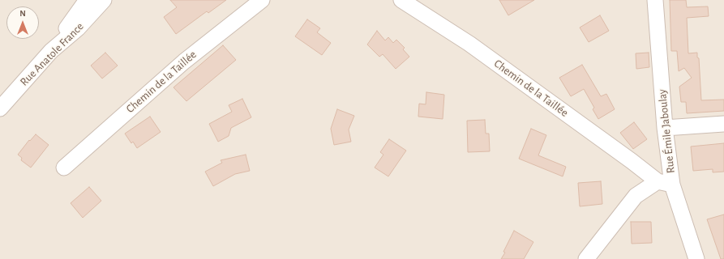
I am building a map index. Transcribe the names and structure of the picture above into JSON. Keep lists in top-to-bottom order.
{
  "streets": {
    "street": ["Rue Anatole France", "Chemin de la Taillée", "Rue Émile Jaboulay"]
  },
  "crossings": [
    ["Chemin de la Taillée", "Rue Émile Jaboulay"]
  ],
  "north": "top"
}
